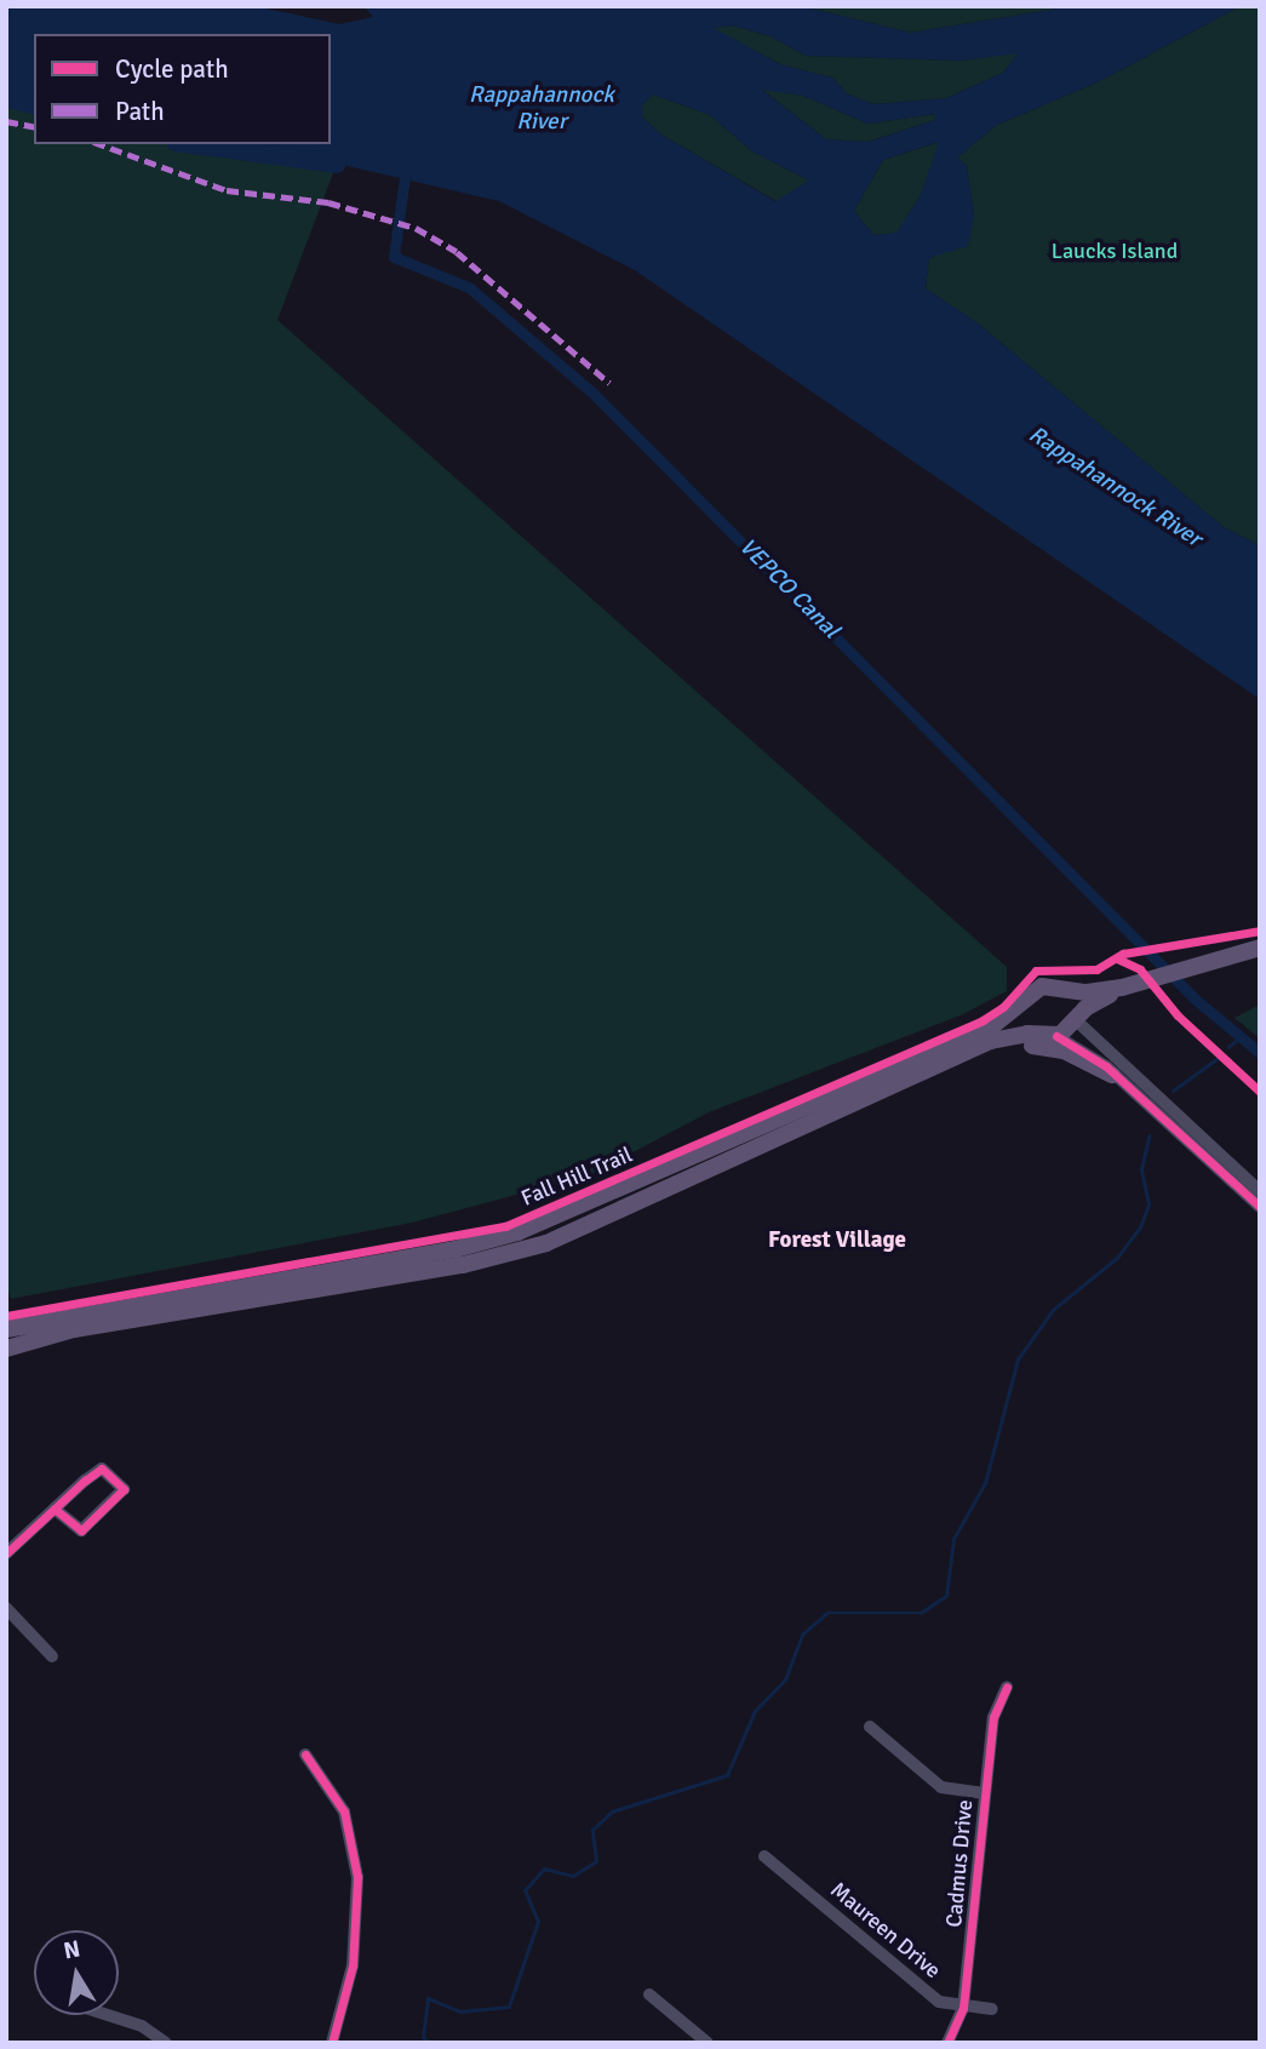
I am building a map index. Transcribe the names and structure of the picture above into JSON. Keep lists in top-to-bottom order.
{
  "streets": {
    "street": ["Cadmus Drive", "Maureen Drive"],
    "cycle path": ["Fall Hill Trail"]
  },
  "crossings": [
    ["Cadmus Drive", "Maureen Drive"]
  ],
  "districts": ["Forest Village"],
  "water": ["Rappahannock River", "VEPCO Canal"],
  "parks": ["Laucks Island"],
  "legend": ["Cycle path", "Path"],
  "north": "top"
}
